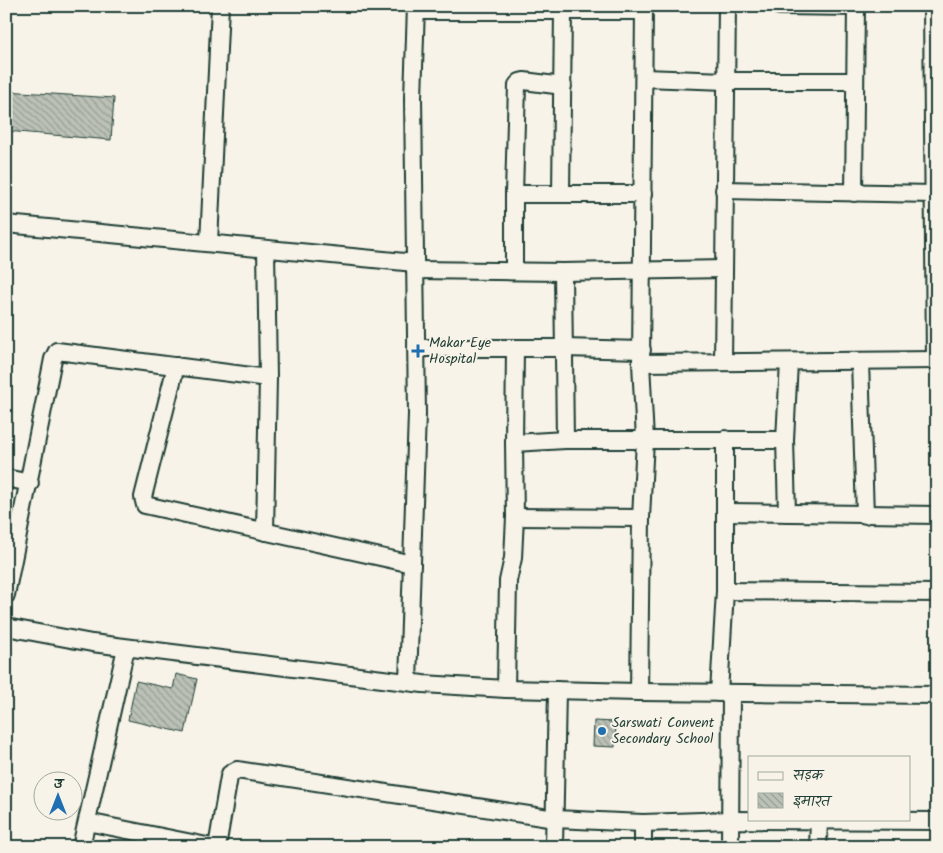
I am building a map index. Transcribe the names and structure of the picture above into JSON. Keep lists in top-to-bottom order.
{
  "places": {
    "health": ["Makar Eye Hospital"],
    "other": ["Sarswati Convent Secondary School"]
  },
  "legend": ["सड़क", "इमारत"],
  "north": "top"
}
